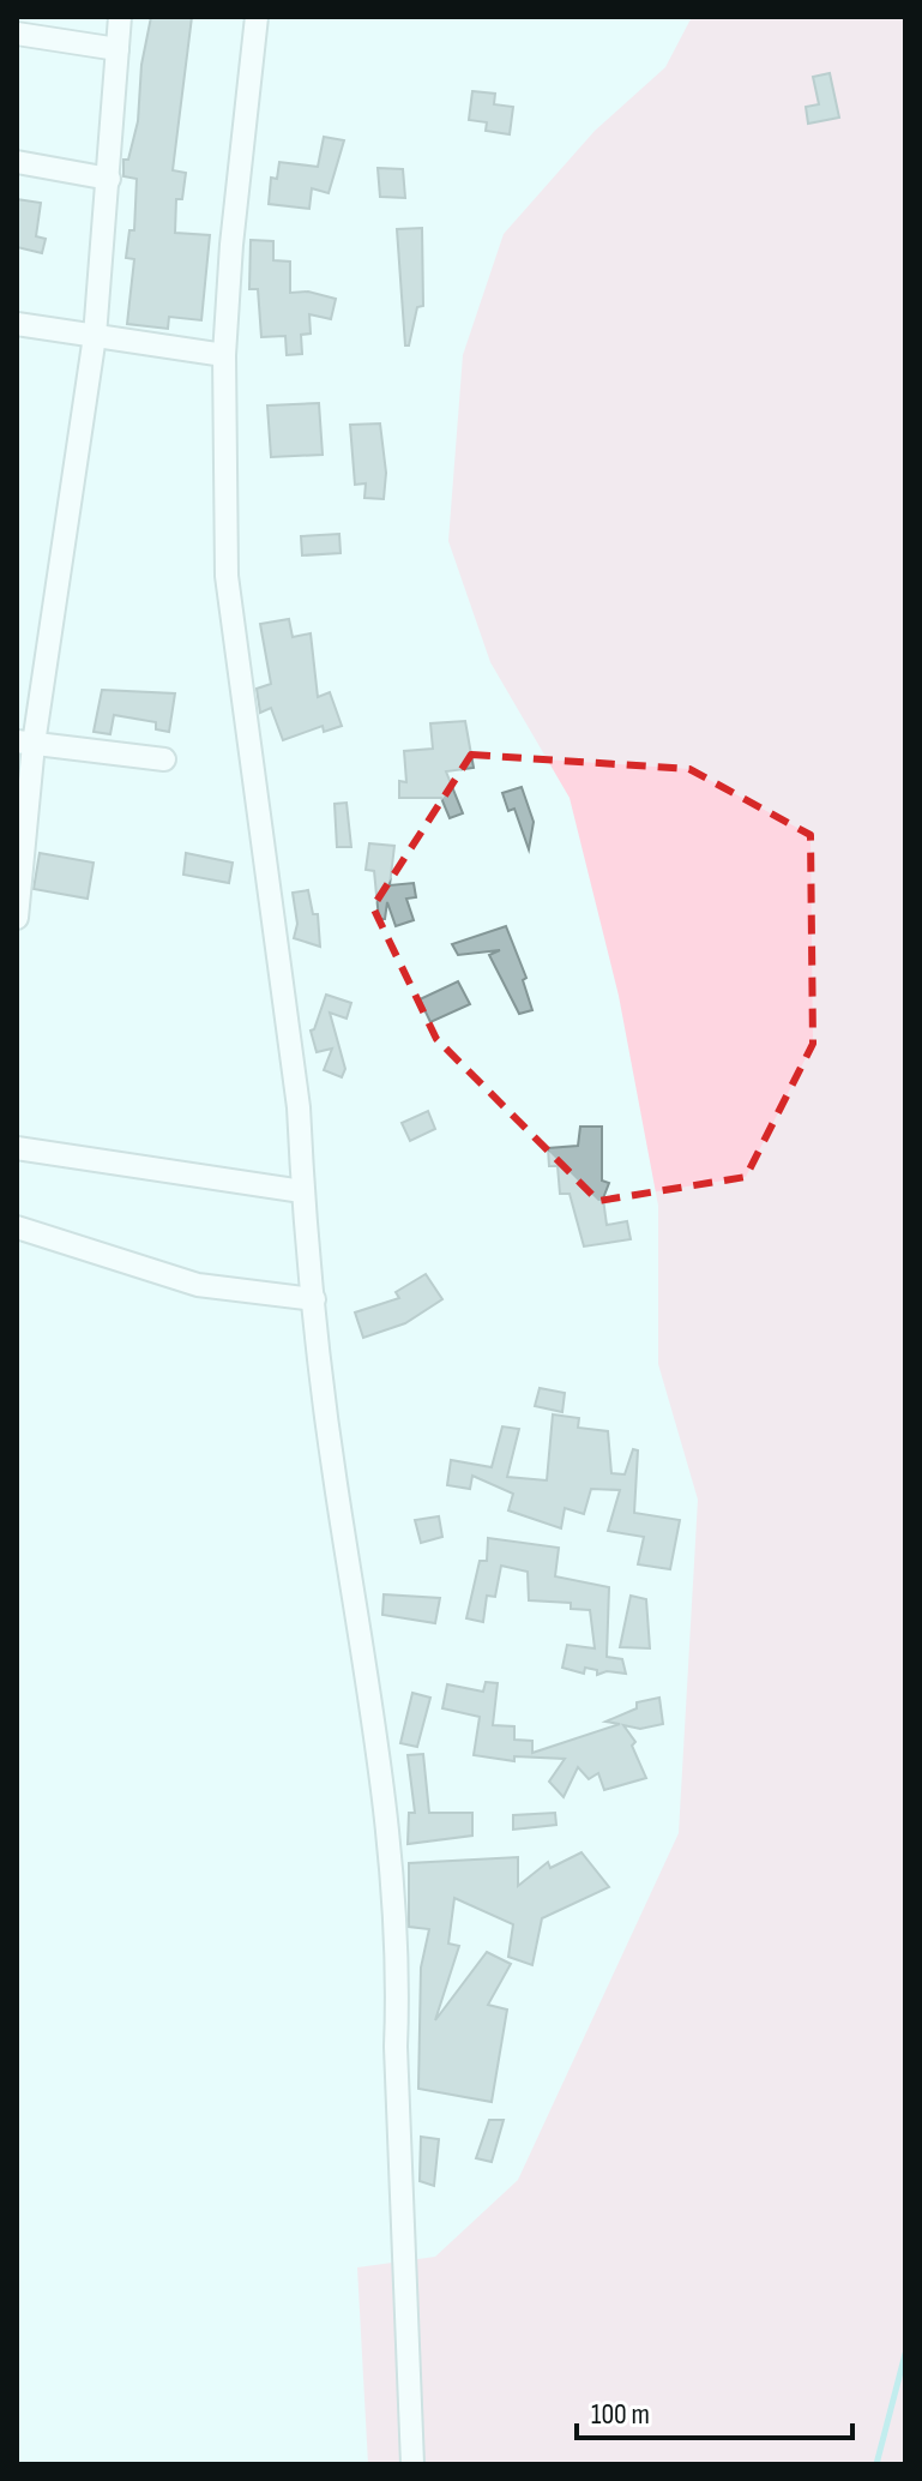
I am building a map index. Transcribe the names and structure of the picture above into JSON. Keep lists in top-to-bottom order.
{
  "scale_bar": "100 m"
}
